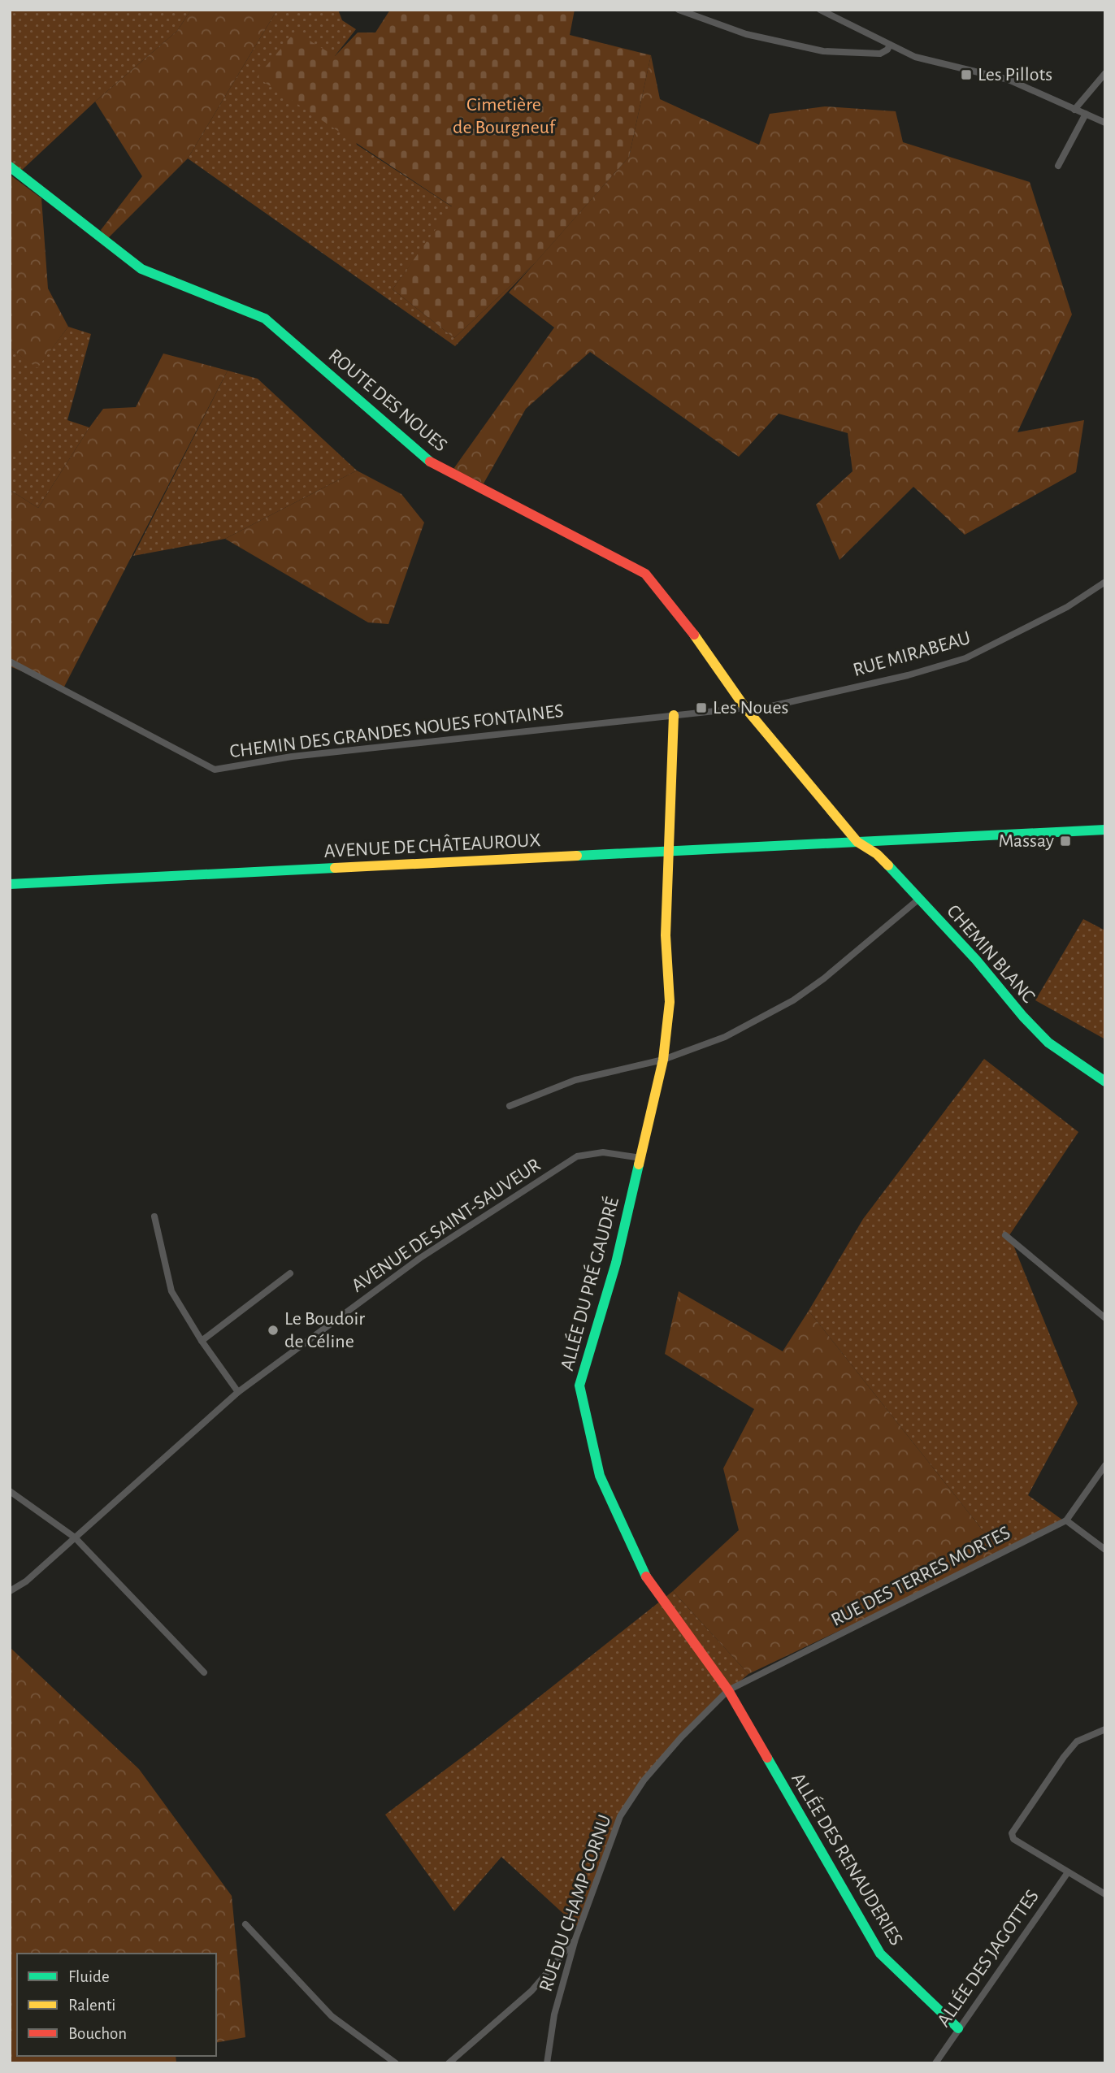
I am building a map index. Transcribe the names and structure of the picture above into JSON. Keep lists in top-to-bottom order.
{
  "streets": {
    "street": [
      "ROUTE DES NOUES",
      "RUE MIRABEAU",
      "CHEMIN DES GRANDES NOUES FONTAINES",
      "AVENUE DE CHÂTEAUROUX",
      "CHEMIN BLANC",
      "AVENUE DE SAINT-SAUVEUR",
      "ALLÉE DU PRÉ GAUDRÉ",
      "RUE DES TERRES MORTES",
      "ALLÉE DES RENAUDERIES",
      "RUE DU CHAMP CORNU",
      "ALLÉE DES JAGOTTES"
    ]
  },
  "crossings": [
    ["ROUTE DES NOUES", "RUE MIRABEAU"],
    ["ROUTE DES NOUES", "CHEMIN DES GRANDES NOUES FONTAINES"],
    ["ROUTE DES NOUES", "AVENUE DE CHÂTEAUROUX"],
    ["ROUTE DES NOUES", "CHEMIN BLANC"],
    ["RUE MIRABEAU", "CHEMIN DES GRANDES NOUES FONTAINES"],
    ["CHEMIN DES GRANDES NOUES FONTAINES", "ALLÉE DU PRÉ GAUDRÉ"],
    ["AVENUE DE CHÂTEAUROUX", "CHEMIN BLANC"],
    ["AVENUE DE CHÂTEAUROUX", "ALLÉE DU PRÉ GAUDRÉ"],
    ["AVENUE DE SAINT-SAUVEUR", "ALLÉE DU PRÉ GAUDRÉ"],
    ["ALLÉE DU PRÉ GAUDRÉ", "RUE DES TERRES MORTES"],
    ["ALLÉE DU PRÉ GAUDRÉ", "ALLÉE DES RENAUDERIES"],
    ["ALLÉE DU PRÉ GAUDRÉ", "RUE DU CHAMP CORNU"],
    ["RUE DES TERRES MORTES", "ALLÉE DES RENAUDERIES"],
    ["RUE DES TERRES MORTES", "RUE DU CHAMP CORNU"],
    ["ALLÉE DES RENAUDERIES", "RUE DU CHAMP CORNU"],
    ["ALLÉE DES RENAUDERIES", "ALLÉE DES JAGOTTES"]
  ],
  "parks": ["Cimetière de Bourgneuf"],
  "places": {
    "transit": ["Les Pillots", "Les Noues", "Massay"],
    "other": ["Le Boudoir de Céline"]
  },
  "legend": ["Fluide", "Ralenti", "Bouchon"]
}
